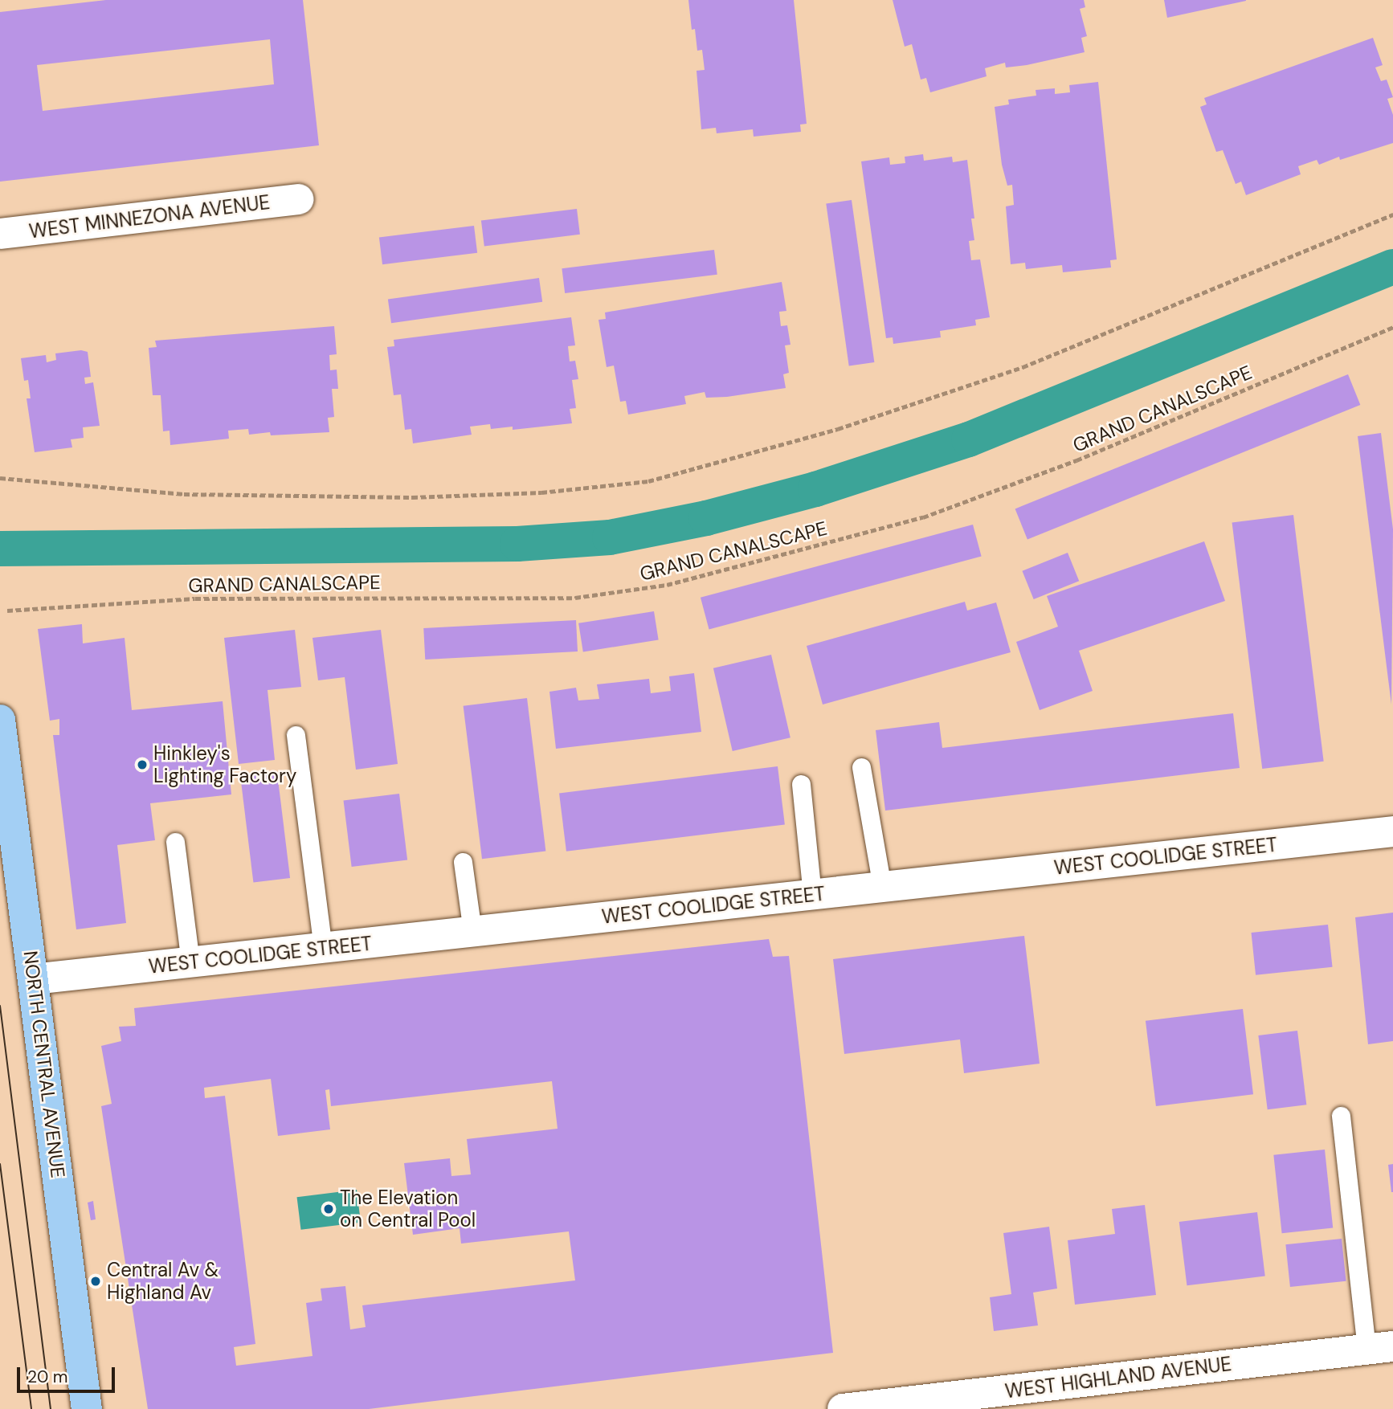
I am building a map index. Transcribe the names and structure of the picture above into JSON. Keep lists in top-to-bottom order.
{
  "streets": {
    "main road": ["NORTH CENTRAL AVENUE"],
    "street": ["WEST MINNEZONA AVENUE", "WEST COOLIDGE STREET", "WEST HIGHLAND AVENUE"],
    "path": ["GRAND CANALSCAPE"]
  },
  "crossings": [
    ["WEST COOLIDGE STREET", "NORTH CENTRAL AVENUE"]
  ],
  "places": ["Hinkley's Lighting Factory", "The Elevation on Central Pool", "Central Av & Highland Av"],
  "scale_bar": "20 m"
}
